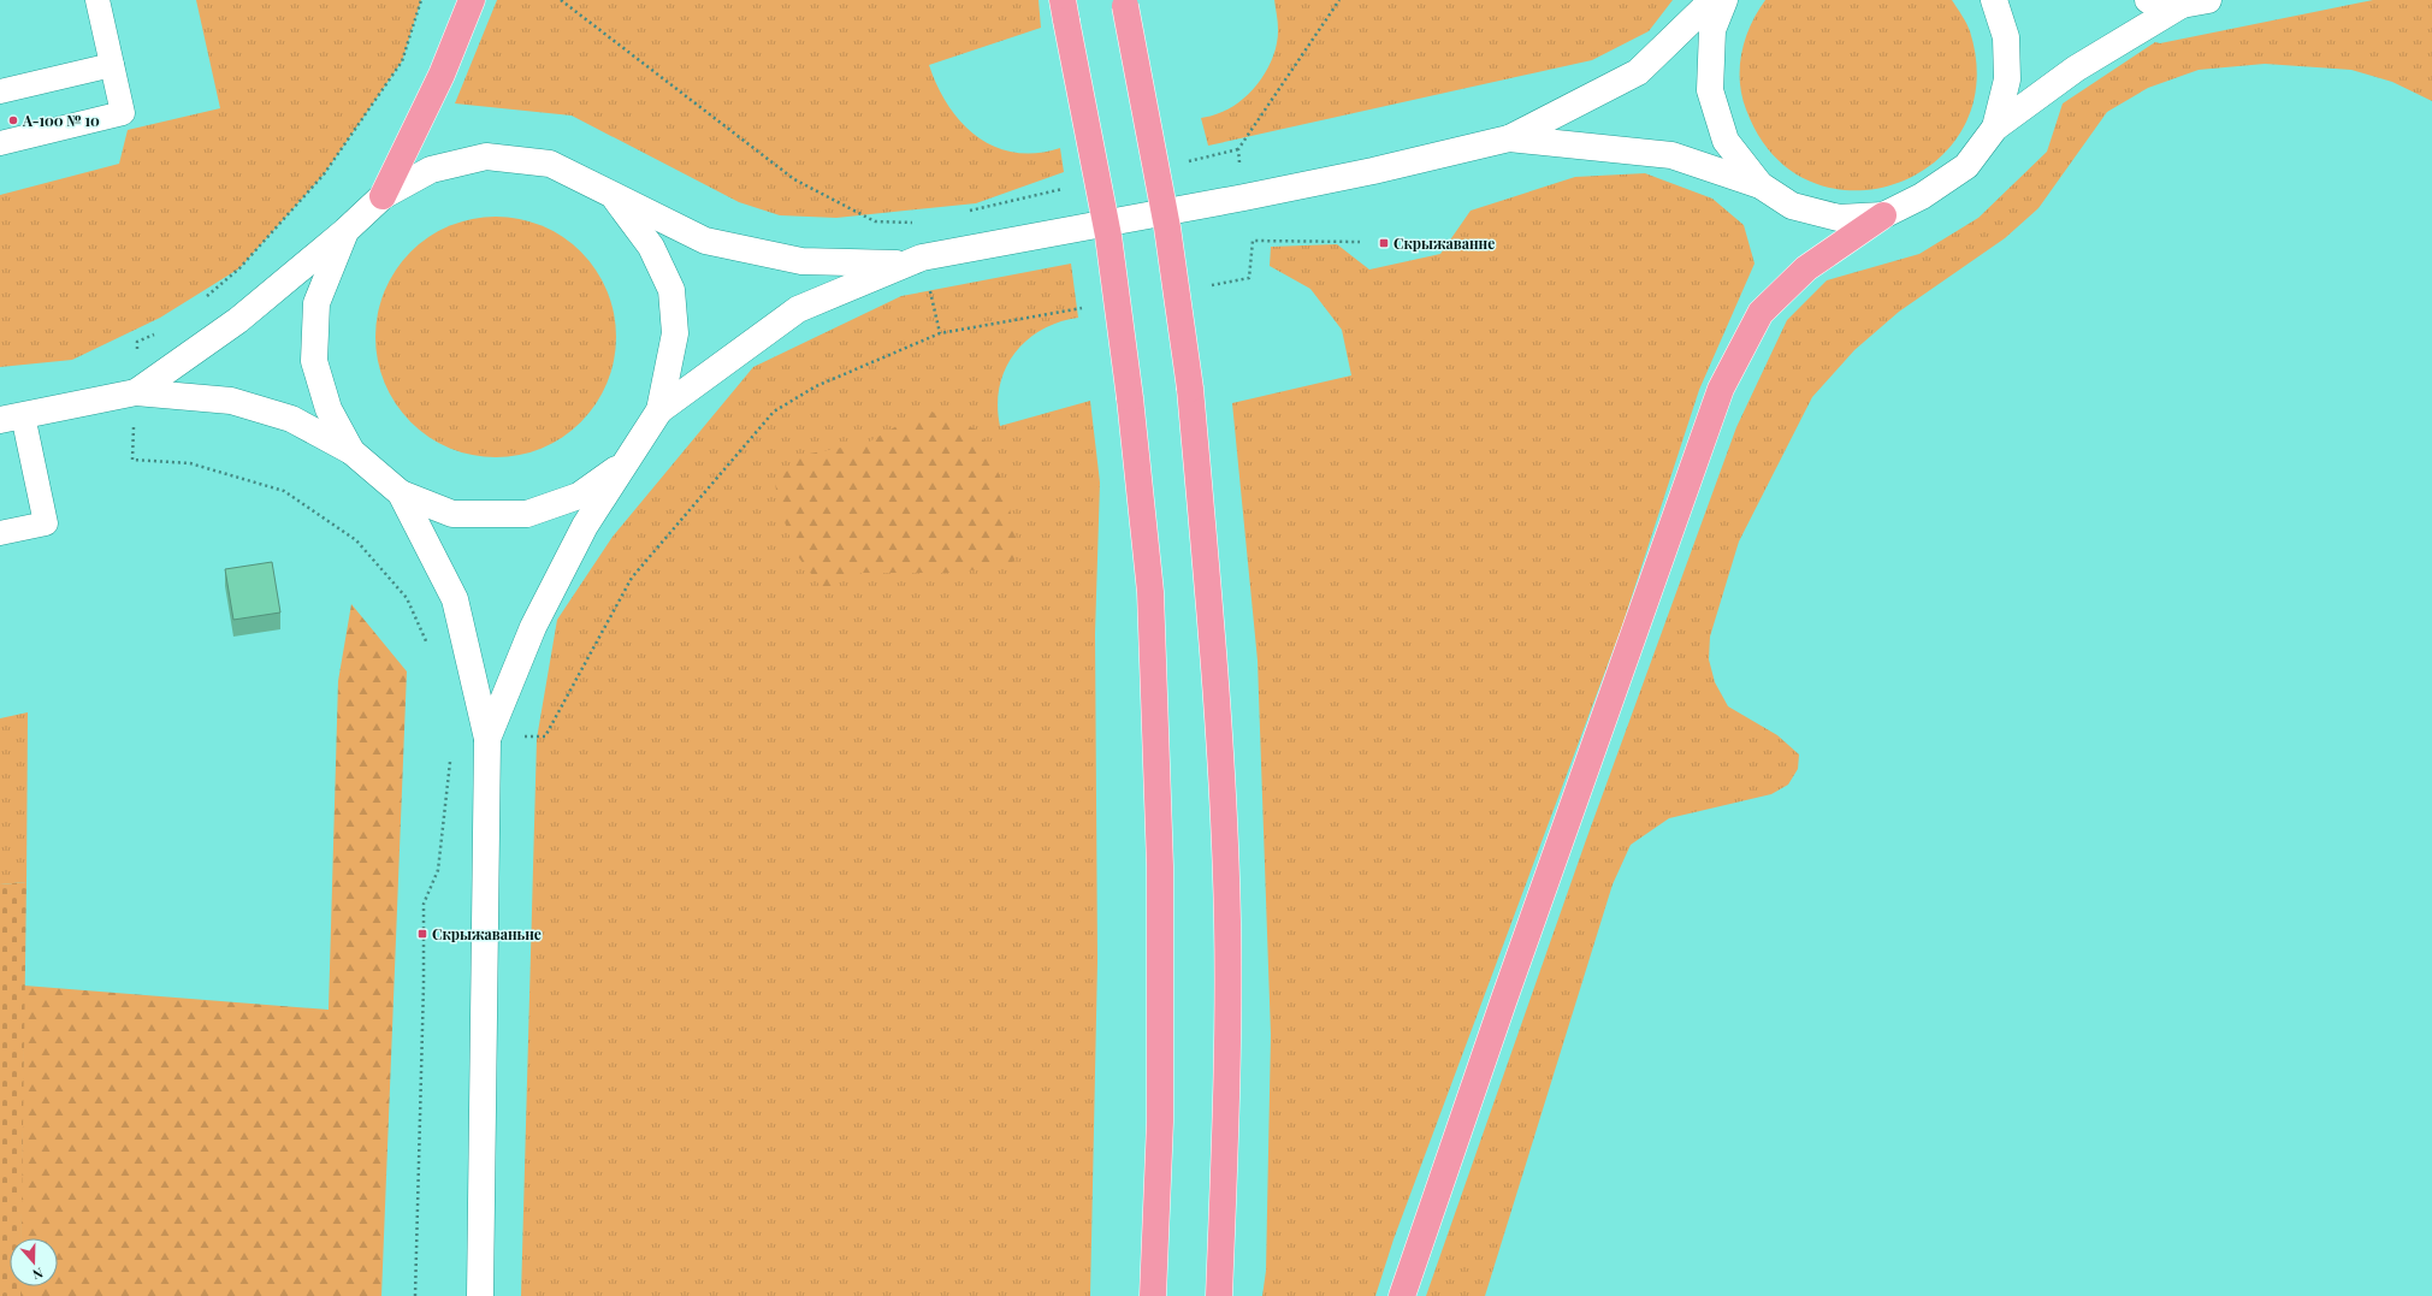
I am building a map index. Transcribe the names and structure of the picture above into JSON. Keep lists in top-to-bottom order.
{
  "places": {
    "other": ["А-100 № 10"],
    "transit": ["Скрыжаванне", "Скрыжаваньне"]
  },
  "north": "bottom"
}
